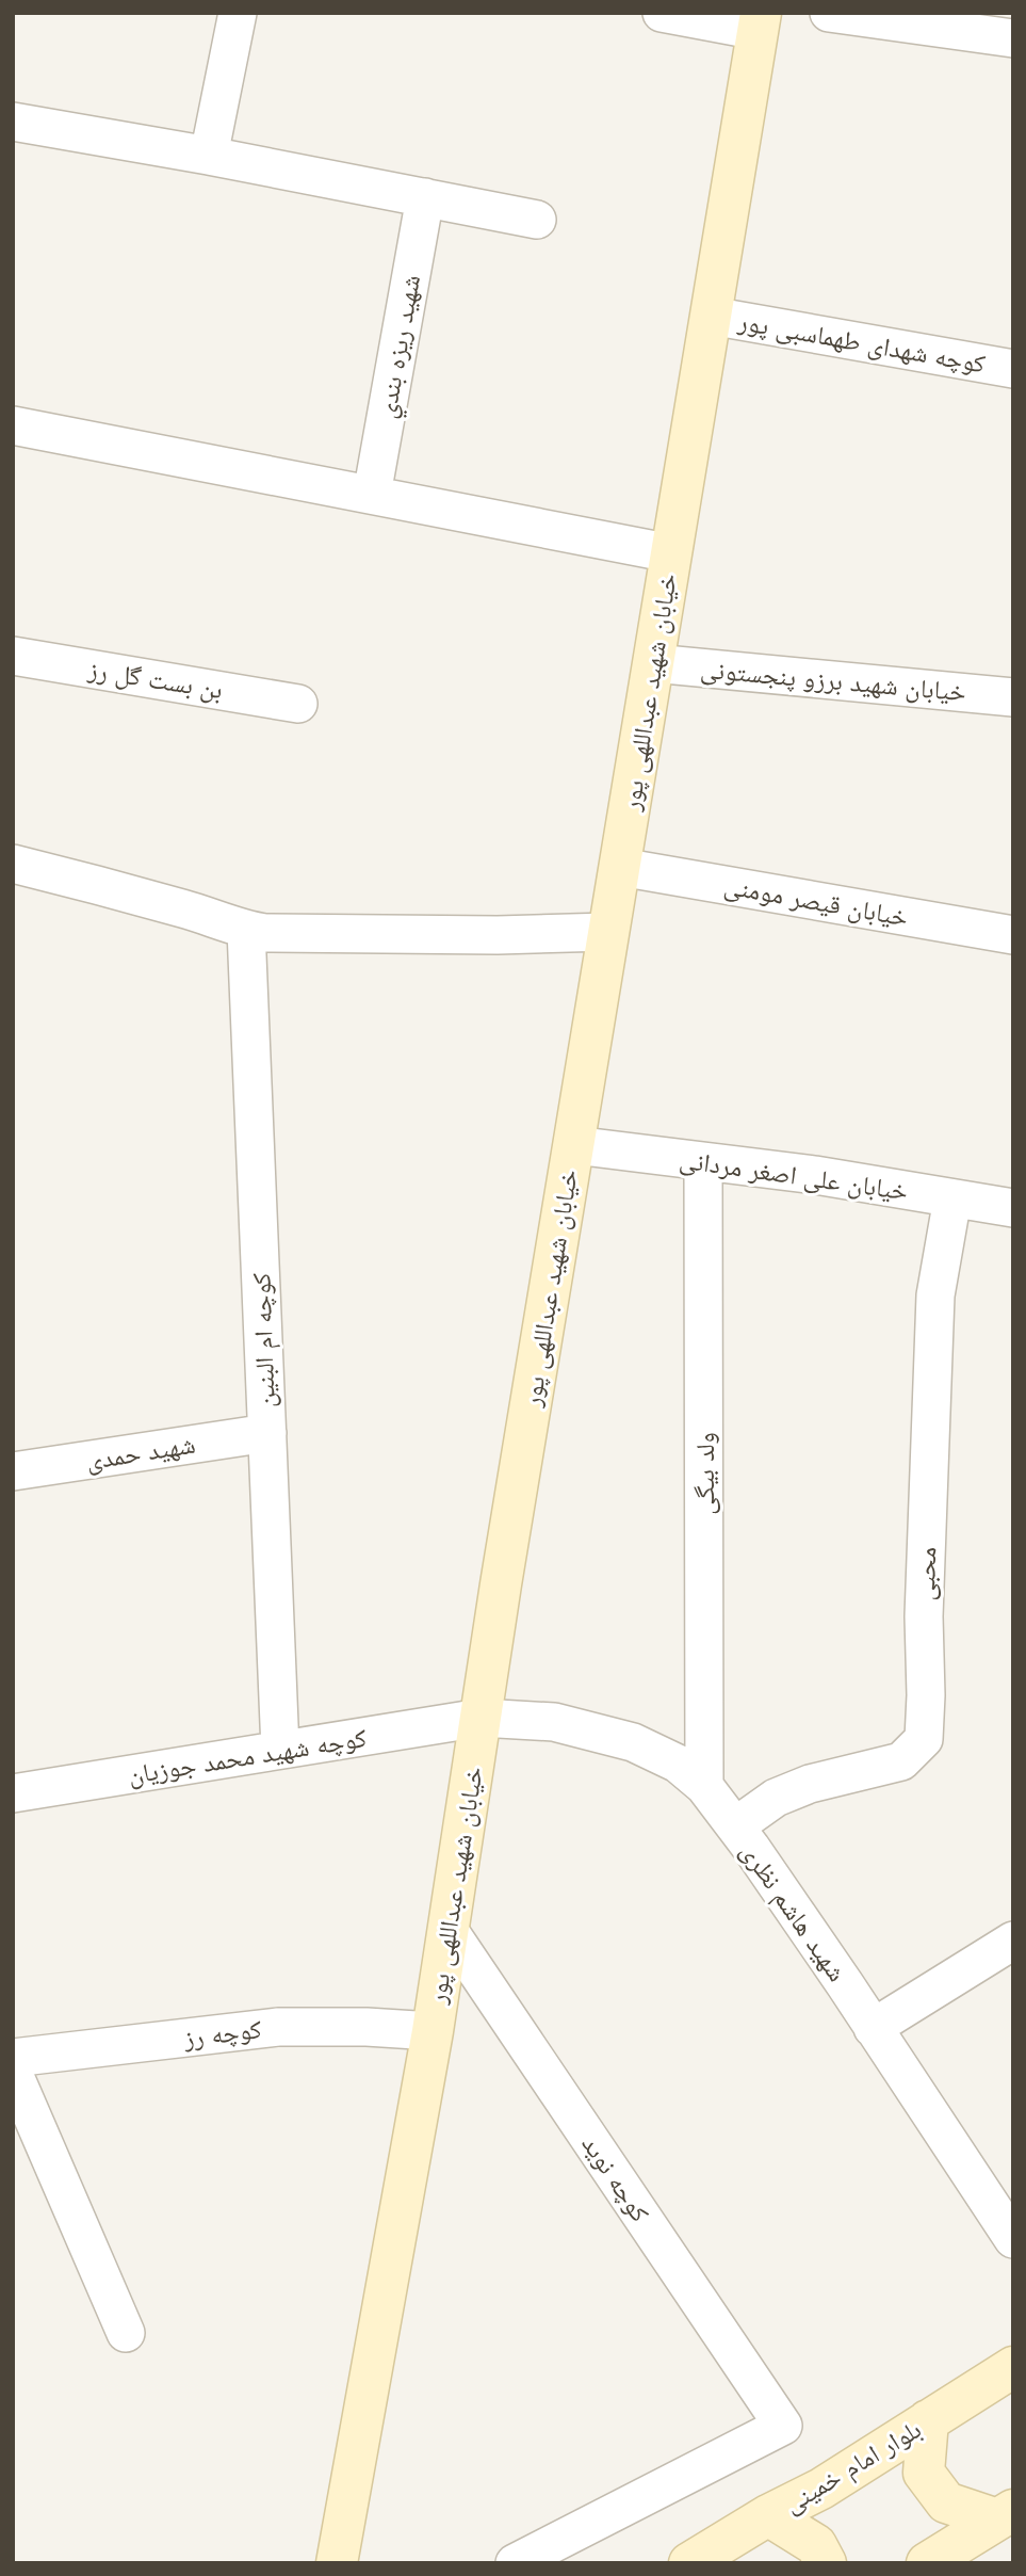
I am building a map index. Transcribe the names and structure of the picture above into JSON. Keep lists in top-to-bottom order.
{
  "streets": {
    "street": [
      "کوچه شهدای طهماسبی پور",
      "شهيد ريزه بندي",
      "بن بست گل رز",
      "خیابان شهید برزو پنجستونی",
      "خیابان شهید عبداللهی پور",
      "خیابان قیصر مومنی",
      "خیابان علی اصغر مردانی",
      "کوچه ام البنین",
      "شهید حمدی",
      "ولد بیگی",
      "محبی",
      "کوچه شهید محمد جوزیان",
      "شهید هاشم نظری",
      "کوچه رز",
      "کوچه نوید",
      "بلوار امام خمینی"
    ]
  },
  "crossings": [
    ["کوچه شهدای طهماسبی پور", "خیابان شهید عبداللهی پور"],
    ["خیابان شهید برزو پنجستونی", "خیابان شهید عبداللهی پور"],
    ["خیابان شهید عبداللهی پور", "خیابان قیصر مومنی"],
    ["خیابان شهید عبداللهی پور", "خیابان علی اصغر مردانی"],
    ["خیابان شهید عبداللهی پور", "کوچه شهید محمد جوزیان"],
    ["خیابان شهید عبداللهی پور", "شهید هاشم نظری"],
    ["خیابان شهید عبداللهی پور", "کوچه رز"],
    ["خیابان شهید عبداللهی پور", "کوچه نوید"],
    ["خیابان علی اصغر مردانی", "ولد بیگی"],
    ["خیابان علی اصغر مردانی", "محبی"],
    ["کوچه ام البنین", "شهید حمدی"],
    ["کوچه ام البنین", "کوچه شهید محمد جوزیان"],
    ["ولد بیگی", "شهید هاشم نظری"],
    ["محبی", "شهید هاشم نظری"],
    ["کوچه شهید محمد جوزیان", "شهید هاشم نظری"]
  ]
}
